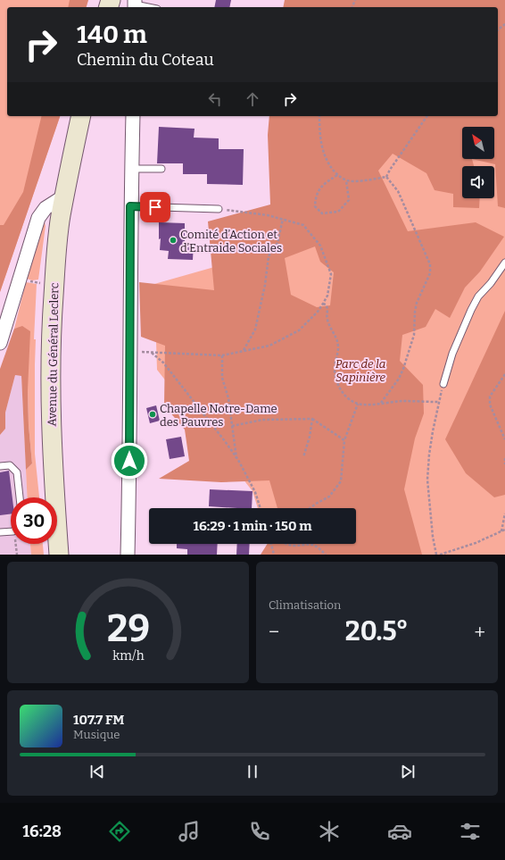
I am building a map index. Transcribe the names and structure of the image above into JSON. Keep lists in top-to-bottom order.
{
  "streets": {
    "main road": ["Avenue du Général Leclerc"]
  },
  "parks": ["Parc de la Sapinière"],
  "places": ["Comité d’Action et d’Entraide Sociales", "Chapelle Notre-Dame des Pauvres"],
  "north": "top left",
  "page": {
    "turn": ["140 m", "Chemin du Coteau"],
    "limit": "30",
    "trip": "16:29 · 1 min · 150 m",
    "tile": "Climatisation",
    "heat": ["−", "20.5°", "+"],
    "song": ["107.7 FM", "Musique"],
    "tabs": "16:28",
    "gauge": ["29", "km/h"]
  }
}
